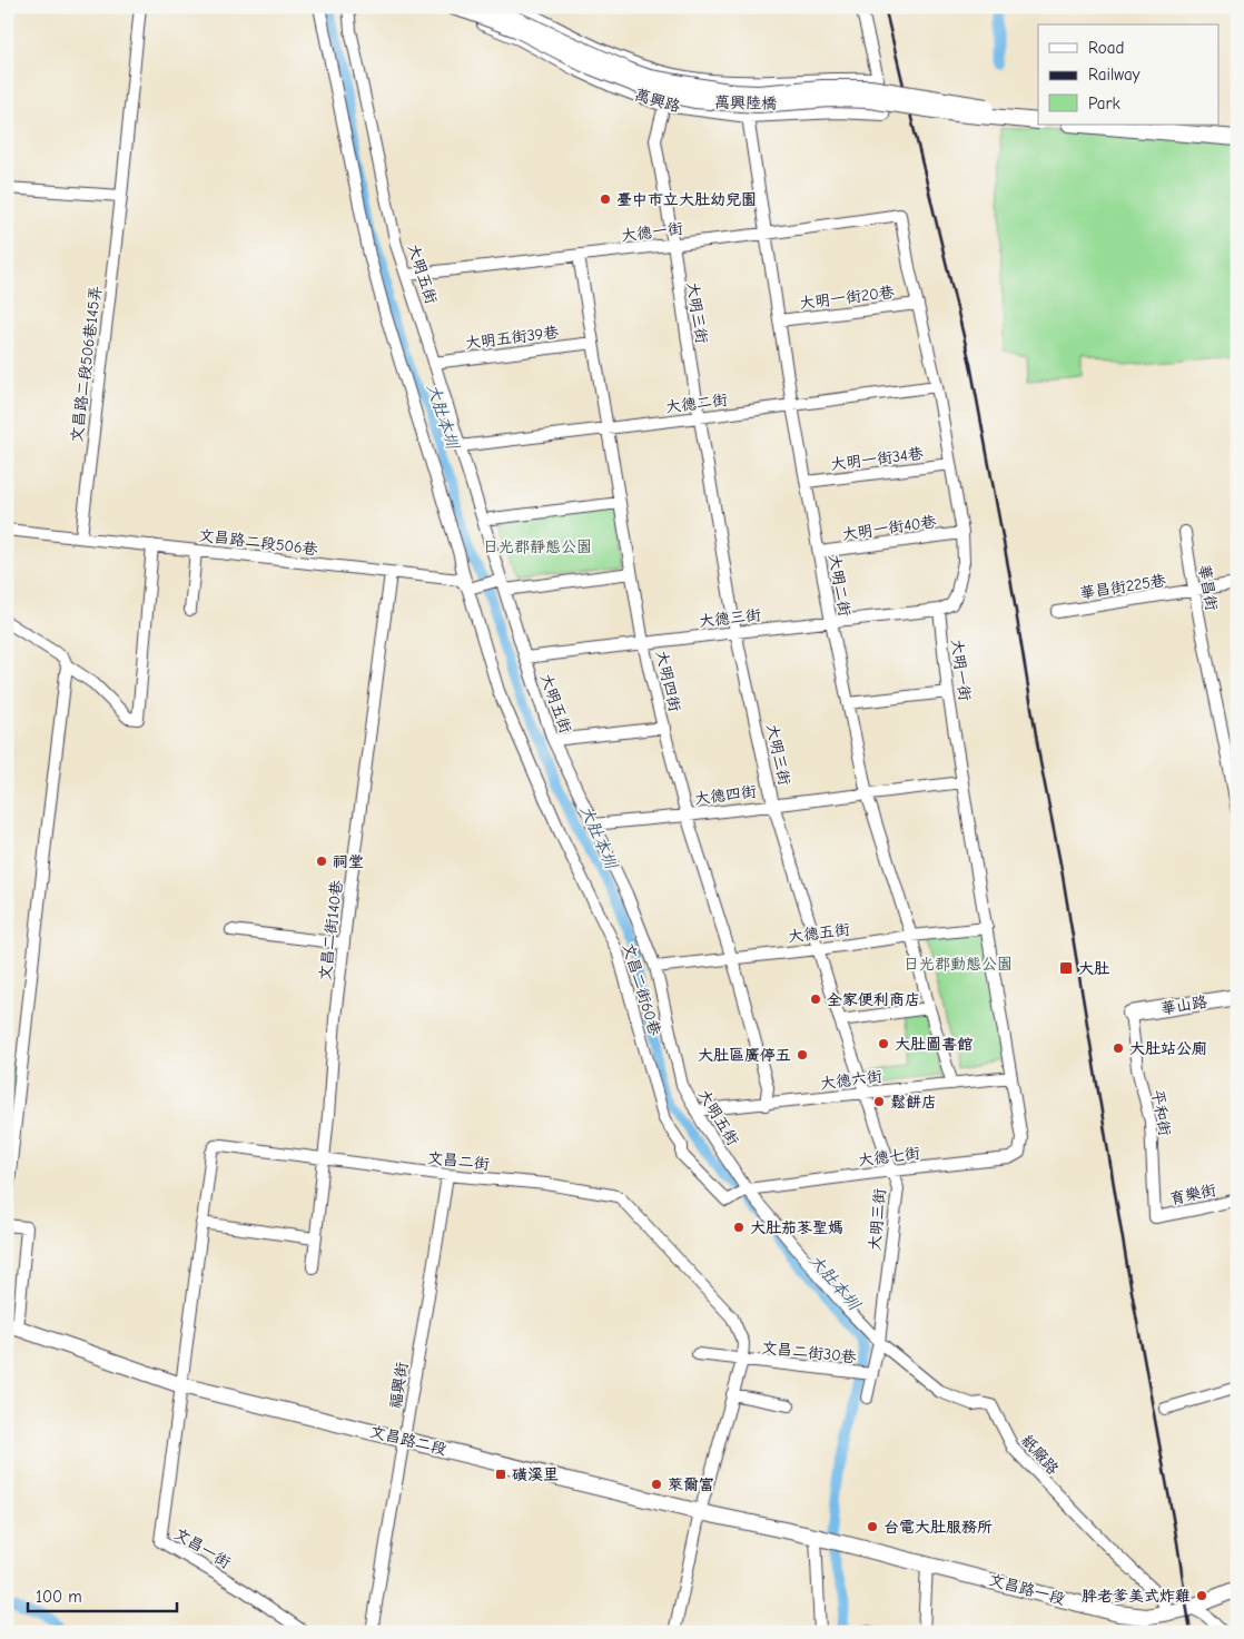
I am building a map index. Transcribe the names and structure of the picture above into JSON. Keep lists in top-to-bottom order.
{
  "streets": {
    "street": [
      "萬興路",
      "萬興陸橋",
      "大德一街",
      "大明五街",
      "大明一街20巷",
      "大明三街",
      "大明五街39巷",
      "文昌路二段506巷145弄",
      "大德二街",
      "大明一街34巷",
      "大明一街40巷",
      "文昌路二段506巷",
      "大明二街",
      "華昌街225巷",
      "華昌街",
      "大德三街",
      "大明一街",
      "大明四街",
      "大德四街",
      "文昌二街140巷",
      "大德五街",
      "文昌二街60巷",
      "華山路",
      "大德六街",
      "平和街",
      "大德七街",
      "文昌二街",
      "育樂街",
      "文昌二街30巷",
      "福興街",
      "文昌路二段",
      "紙廠路",
      "文昌一街",
      "文昌路一段"
    ]
  },
  "crossings": [
    ["萬興路", "萬興陸橋"],
    ["萬興路", "大明三街"],
    ["萬興路", "大明二街"],
    ["大德一街", "大明五街"],
    ["大德一街", "大明一街20巷"],
    ["大德一街", "大明三街"],
    ["大德一街", "大明二街"],
    ["大德一街", "大明四街"],
    ["大明五街", "大明三街"],
    ["大明五街", "大明五街39巷"],
    ["大明五街", "大德二街"],
    ["大明五街", "大德三街"],
    ["大明五街", "大德四街"],
    ["大明五街", "大德五街"],
    ["大明五街", "文昌二街60巷"],
    ["大明五街", "大德六街"],
    ["大明五街", "大德七街"],
    ["大明五街", "紙廠路"],
    ["大明一街20巷", "大明二街"],
    ["大明三街", "大德二街"],
    ["大明三街", "大德三街"],
    ["大明三街", "大德四街"],
    ["大明三街", "大德五街"],
    ["大明三街", "大德六街"],
    ["大明三街", "大德七街"],
    ["大明三街", "文昌二街30巷"],
    ["大明三街", "紙廠路"],
    ["大明五街39巷", "大明四街"],
    ["文昌路二段506巷145弄", "文昌路二段506巷"],
    ["大德二街", "大明二街"],
    ["大德二街", "大明四街"],
    ["大明一街34巷", "大明二街"],
    ["大明一街40巷", "大明二街"],
    ["文昌路二段506巷", "文昌二街140巷"],
    ["文昌路二段506巷", "文昌二街60巷"],
    ["大明二街", "大德三街"],
    ["大明二街", "大德四街"],
    ["大明二街", "大德五街"],
    ["大明二街", "大德六街"],
    ["華昌街225巷", "華昌街"],
    ["大德三街", "大明一街"],
    ["大德三街", "大明四街"],
    ["大明一街", "大德四街"],
    ["大明一街", "大德五街"],
    ["大明一街", "大德六街"],
    ["大明一街", "大德七街"],
    ["大明四街", "大德四街"],
    ["大明四街", "大德五街"],
    ["大明四街", "大德六街"],
    ["文昌二街140巷", "文昌二街"],
    ["文昌二街60巷", "大德七街"],
    ["華山路", "平和街"],
    ["平和街", "育樂街"],
    ["文昌二街", "文昌二街30巷"],
    ["文昌二街", "福興街"],
    ["文昌二街", "文昌路二段"],
    ["文昌二街", "文昌一街"],
    ["福興街", "文昌路二段"],
    ["文昌路二段", "文昌一街"],
    ["文昌路二段", "文昌路一段"],
    ["紙廠路", "文昌路一段"]
  ],
  "water": ["大肚本圳"],
  "parks": ["日光郡靜態公園", "日光郡動態公園"],
  "places": {
    "other": [
      "臺中市立大肚幼兒園",
      "祠堂",
      "全家便利商店",
      "大肚圖書館",
      "大肚站公廁",
      "大肚區廣停五",
      "鬆餅店",
      "大肚茄苳聖媽",
      "萊爾富",
      "台電大肚服務所",
      "胖老爹美式炸雞"
    ],
    "transit": ["大肚", "磺溪里"]
  },
  "legend": ["Road", "Railway", "Park"],
  "scale_bar": "100 m"
}
